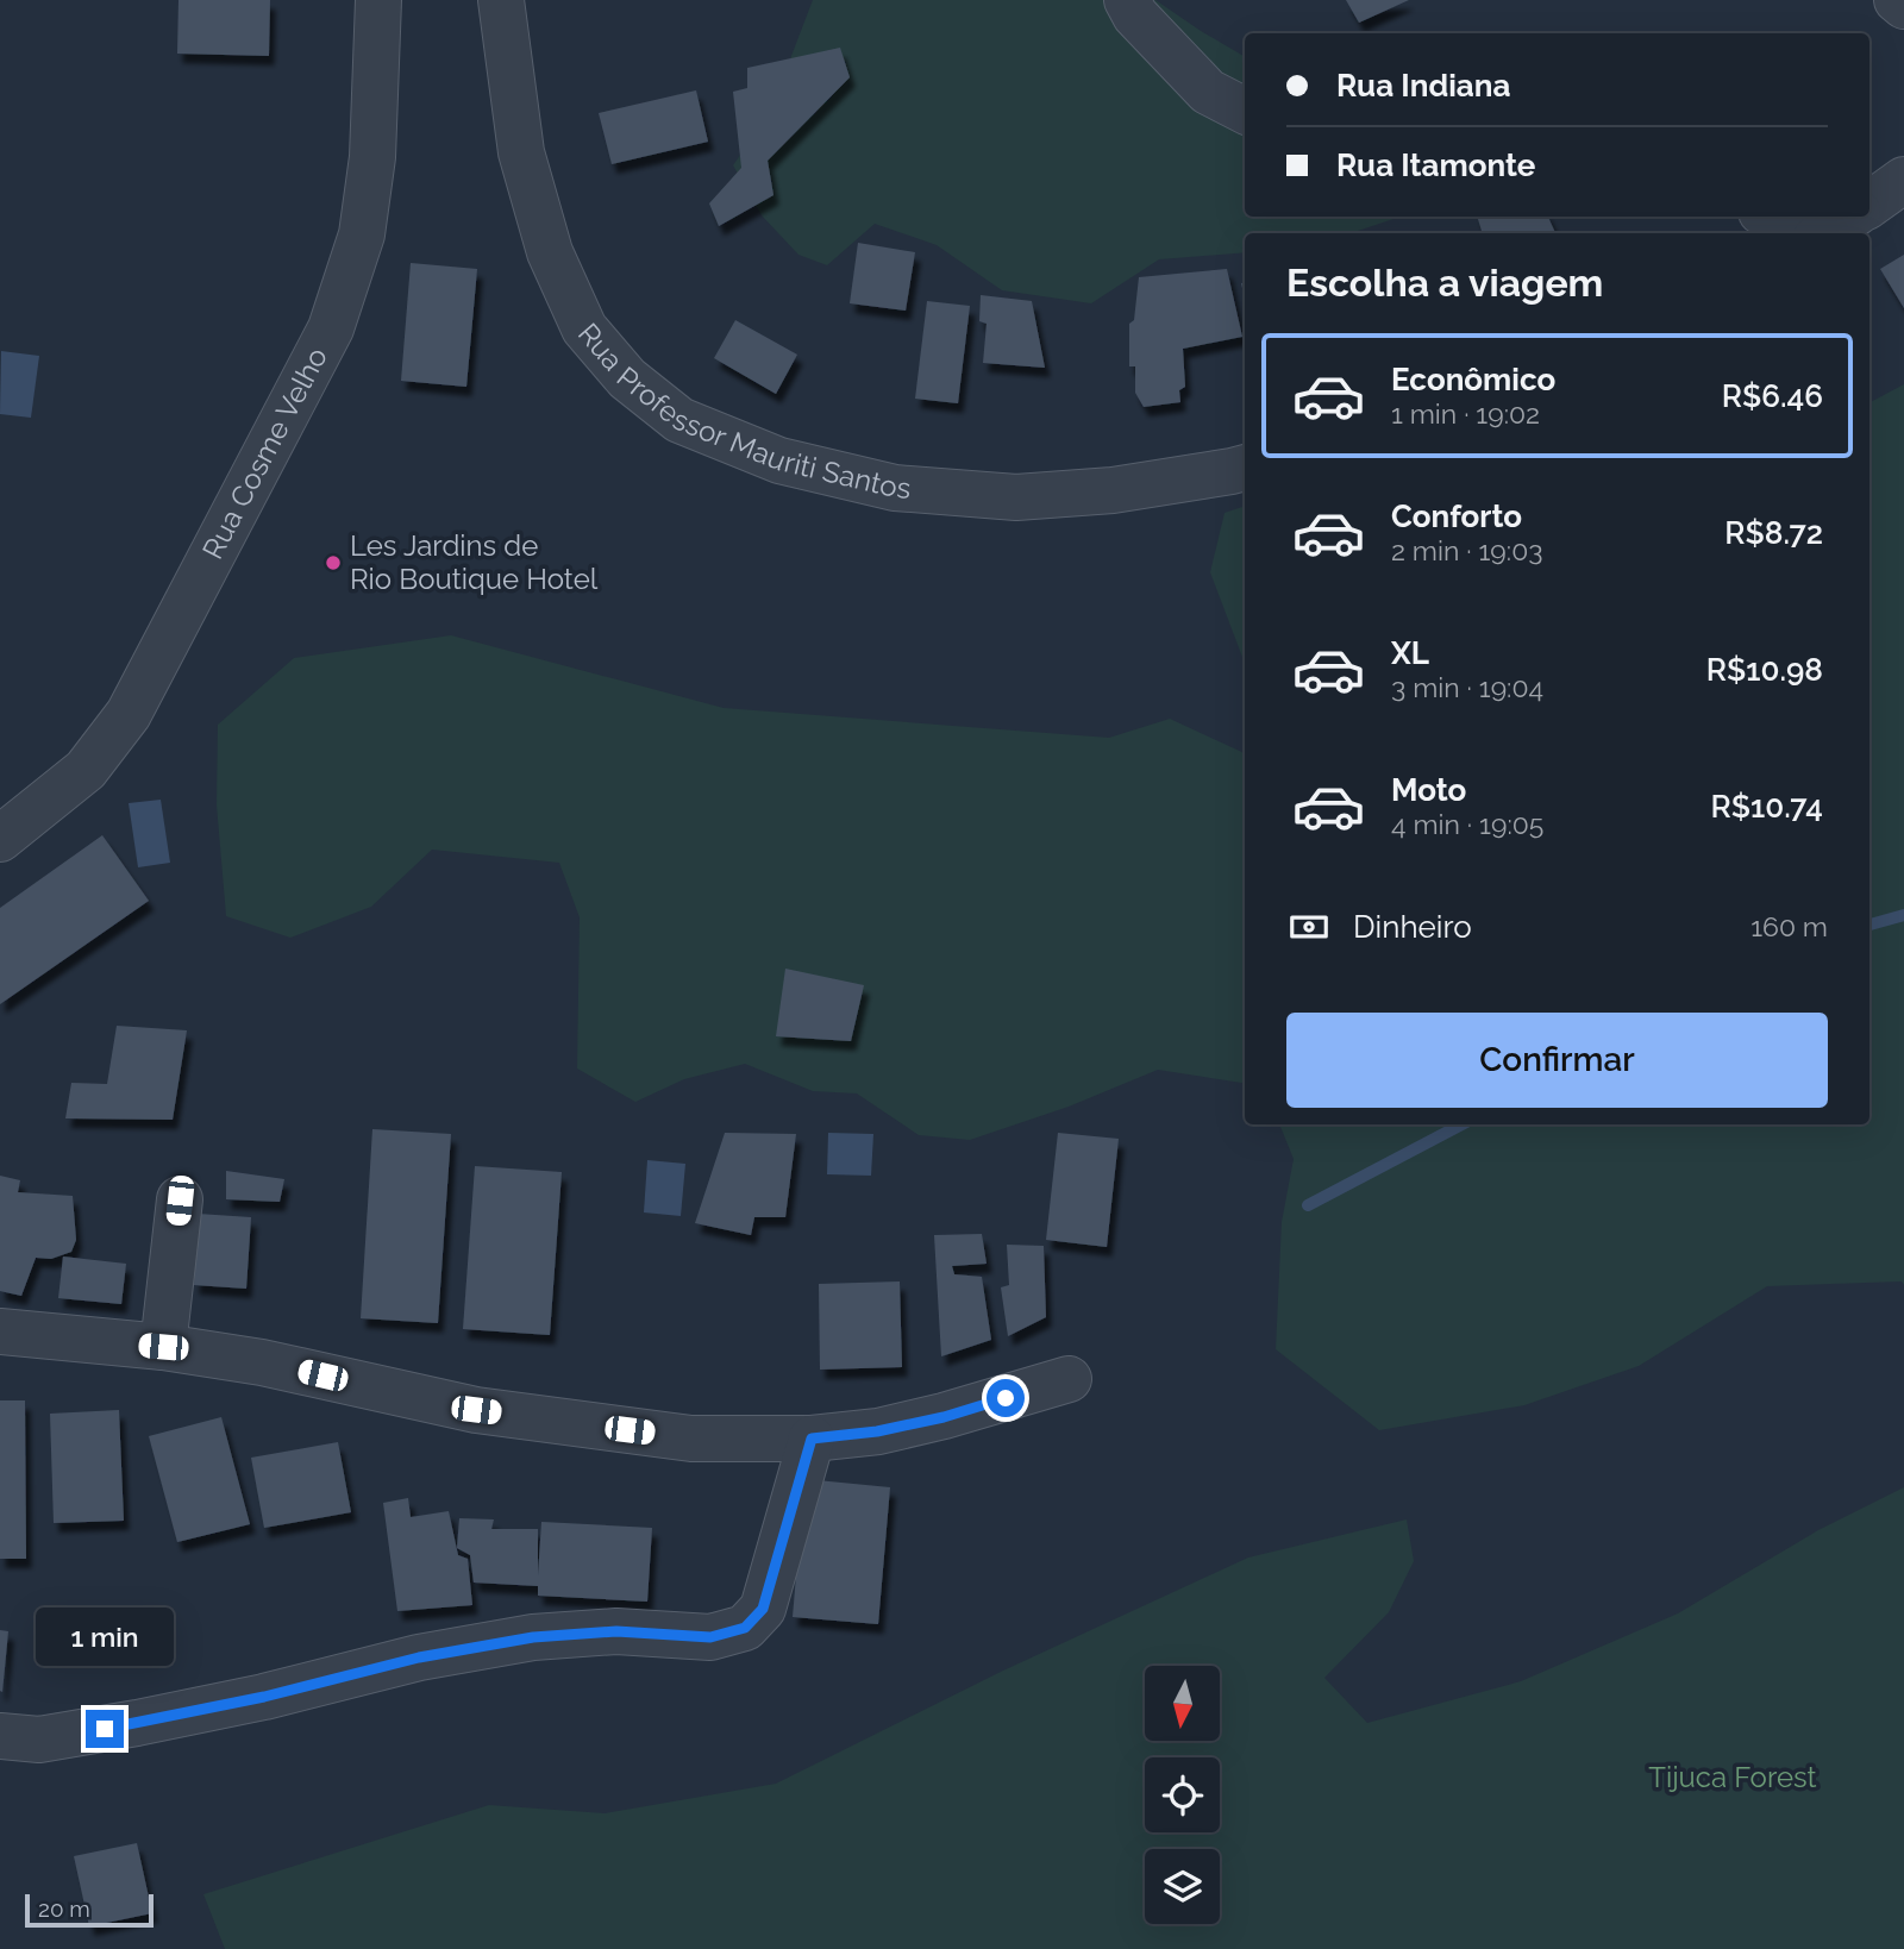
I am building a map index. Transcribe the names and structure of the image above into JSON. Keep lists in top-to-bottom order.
{
  "streets": {
    "street": ["Rua Professor Mauriti Santos", "Rua Cosme Velho"]
  },
  "parks": ["Tijuca Forest"],
  "places": ["Les Jardins de Rio Boutique Hotel"],
  "scale_bar": "20 m",
  "north": "bottom",
  "page": {
    "banner": ["Rua Indiana", "Rua Itamonte"],
    "heading": "Escolha a viagem",
    "list": [
      {
        "name": "Econômico",
        "note": "1 min · 19:02",
        "value": "R$6.46"
      },
      {
        "name": "Conforto",
        "note": "2 min · 19:03",
        "value": "R$8.72"
      },
      {
        "name": "XL",
        "note": "3 min · 19:04",
        "value": "R$10.98"
      },
      {
        "name": "Moto",
        "note": "4 min · 19:05",
        "value": "R$10.74"
      }
    ],
    "pay": ["Dinheiro", "160 m"],
    "buttons": "Confirmar",
    "bubble": "1 min",
    "scale": "20 m"
  }
}
